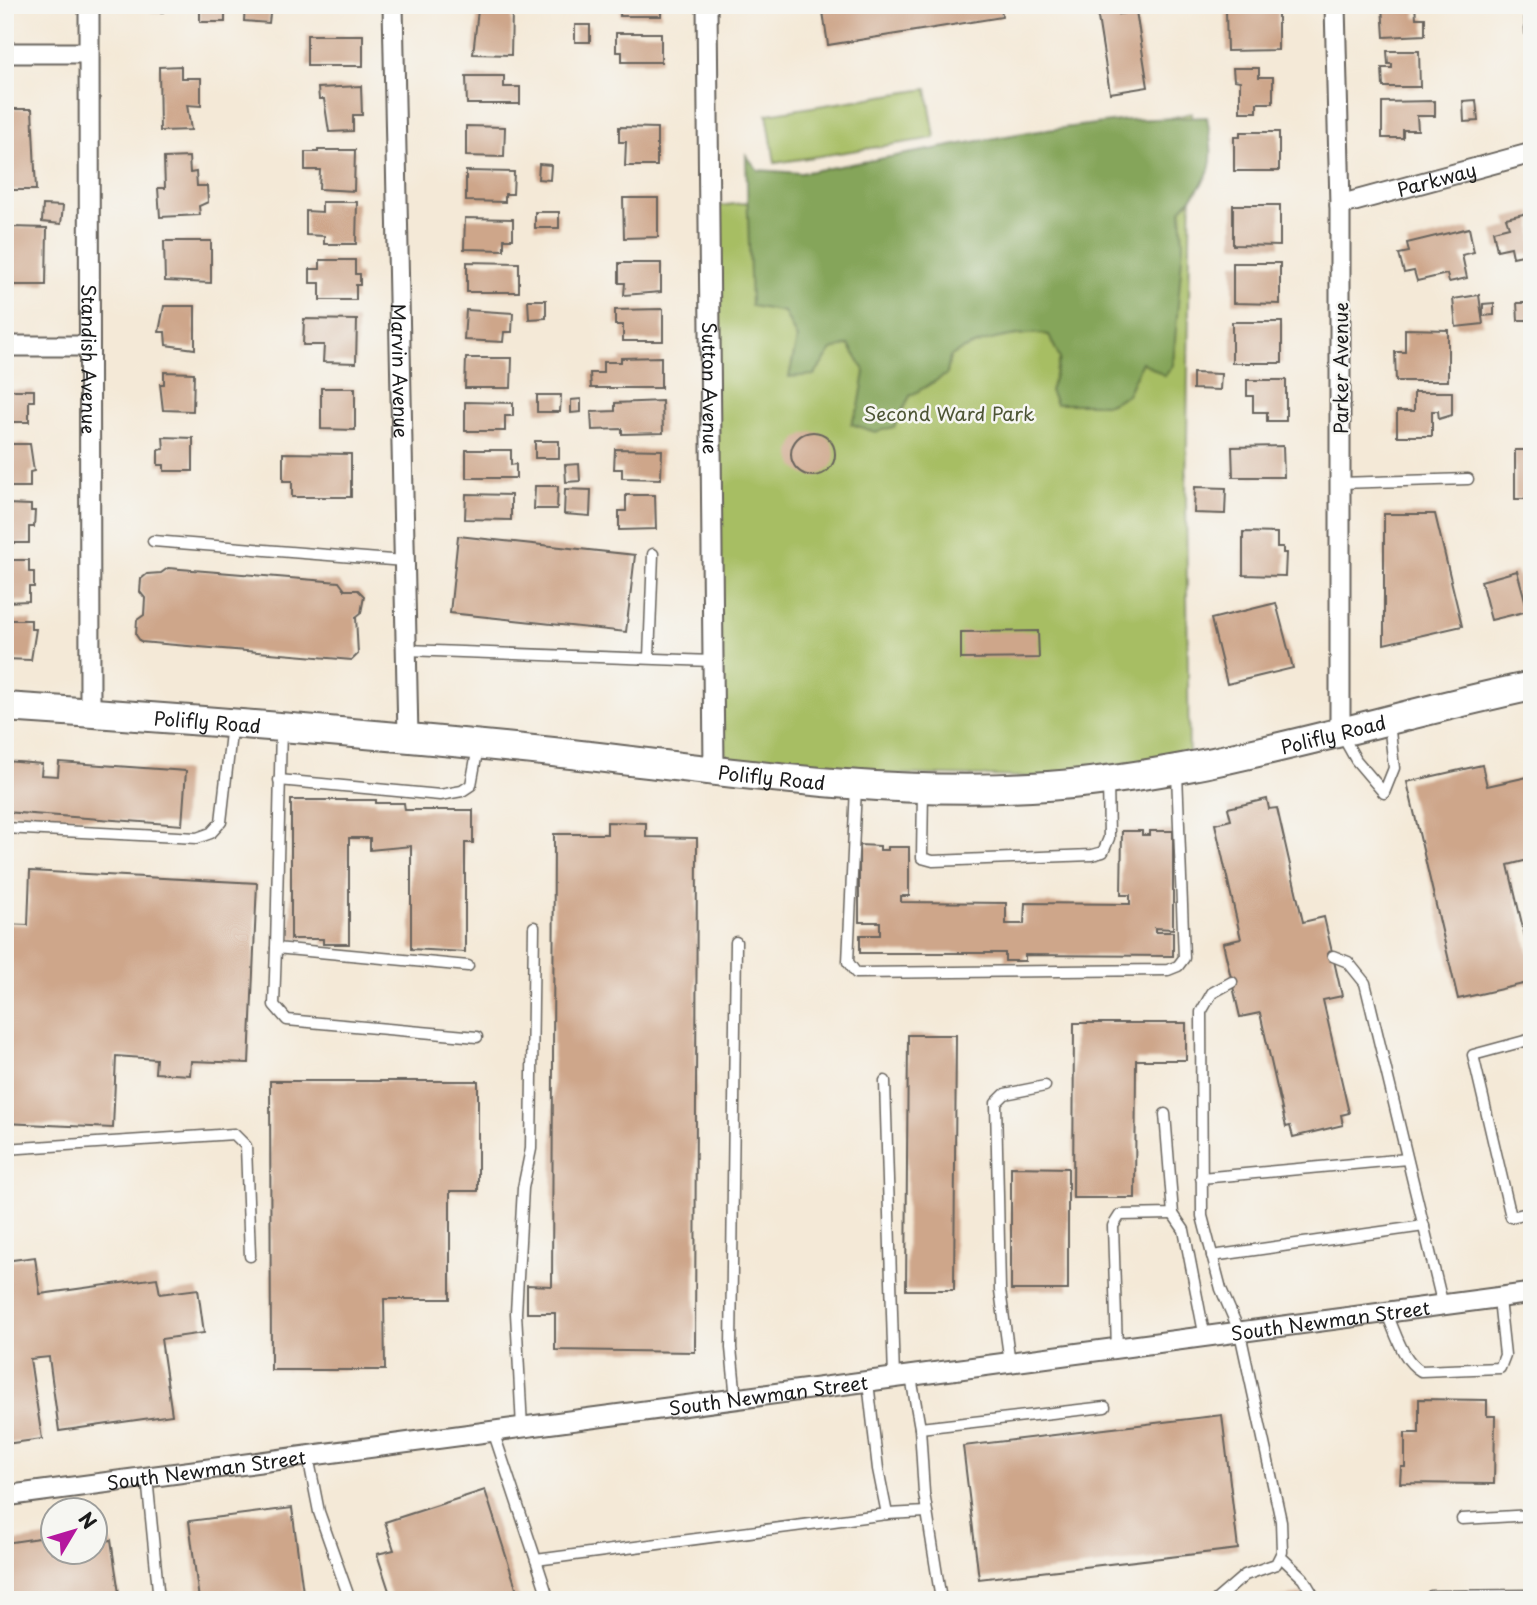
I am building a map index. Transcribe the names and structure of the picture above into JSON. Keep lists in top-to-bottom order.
{
  "streets": {
    "main road": ["Polifly Road"],
    "street": [
      "Parkway",
      "Standish Avenue",
      "Parker Avenue",
      "Marvin Avenue",
      "Sutton Avenue",
      "South Newman Street"
    ]
  },
  "crossings": [
    ["Parkway", "Parker Avenue"],
    ["Standish Avenue", "Polifly Road"],
    ["Parker Avenue", "Polifly Road"],
    ["Marvin Avenue", "Polifly Road"],
    ["Sutton Avenue", "Polifly Road"]
  ],
  "parks": ["Second Ward Park"],
  "north": "top right"
}
